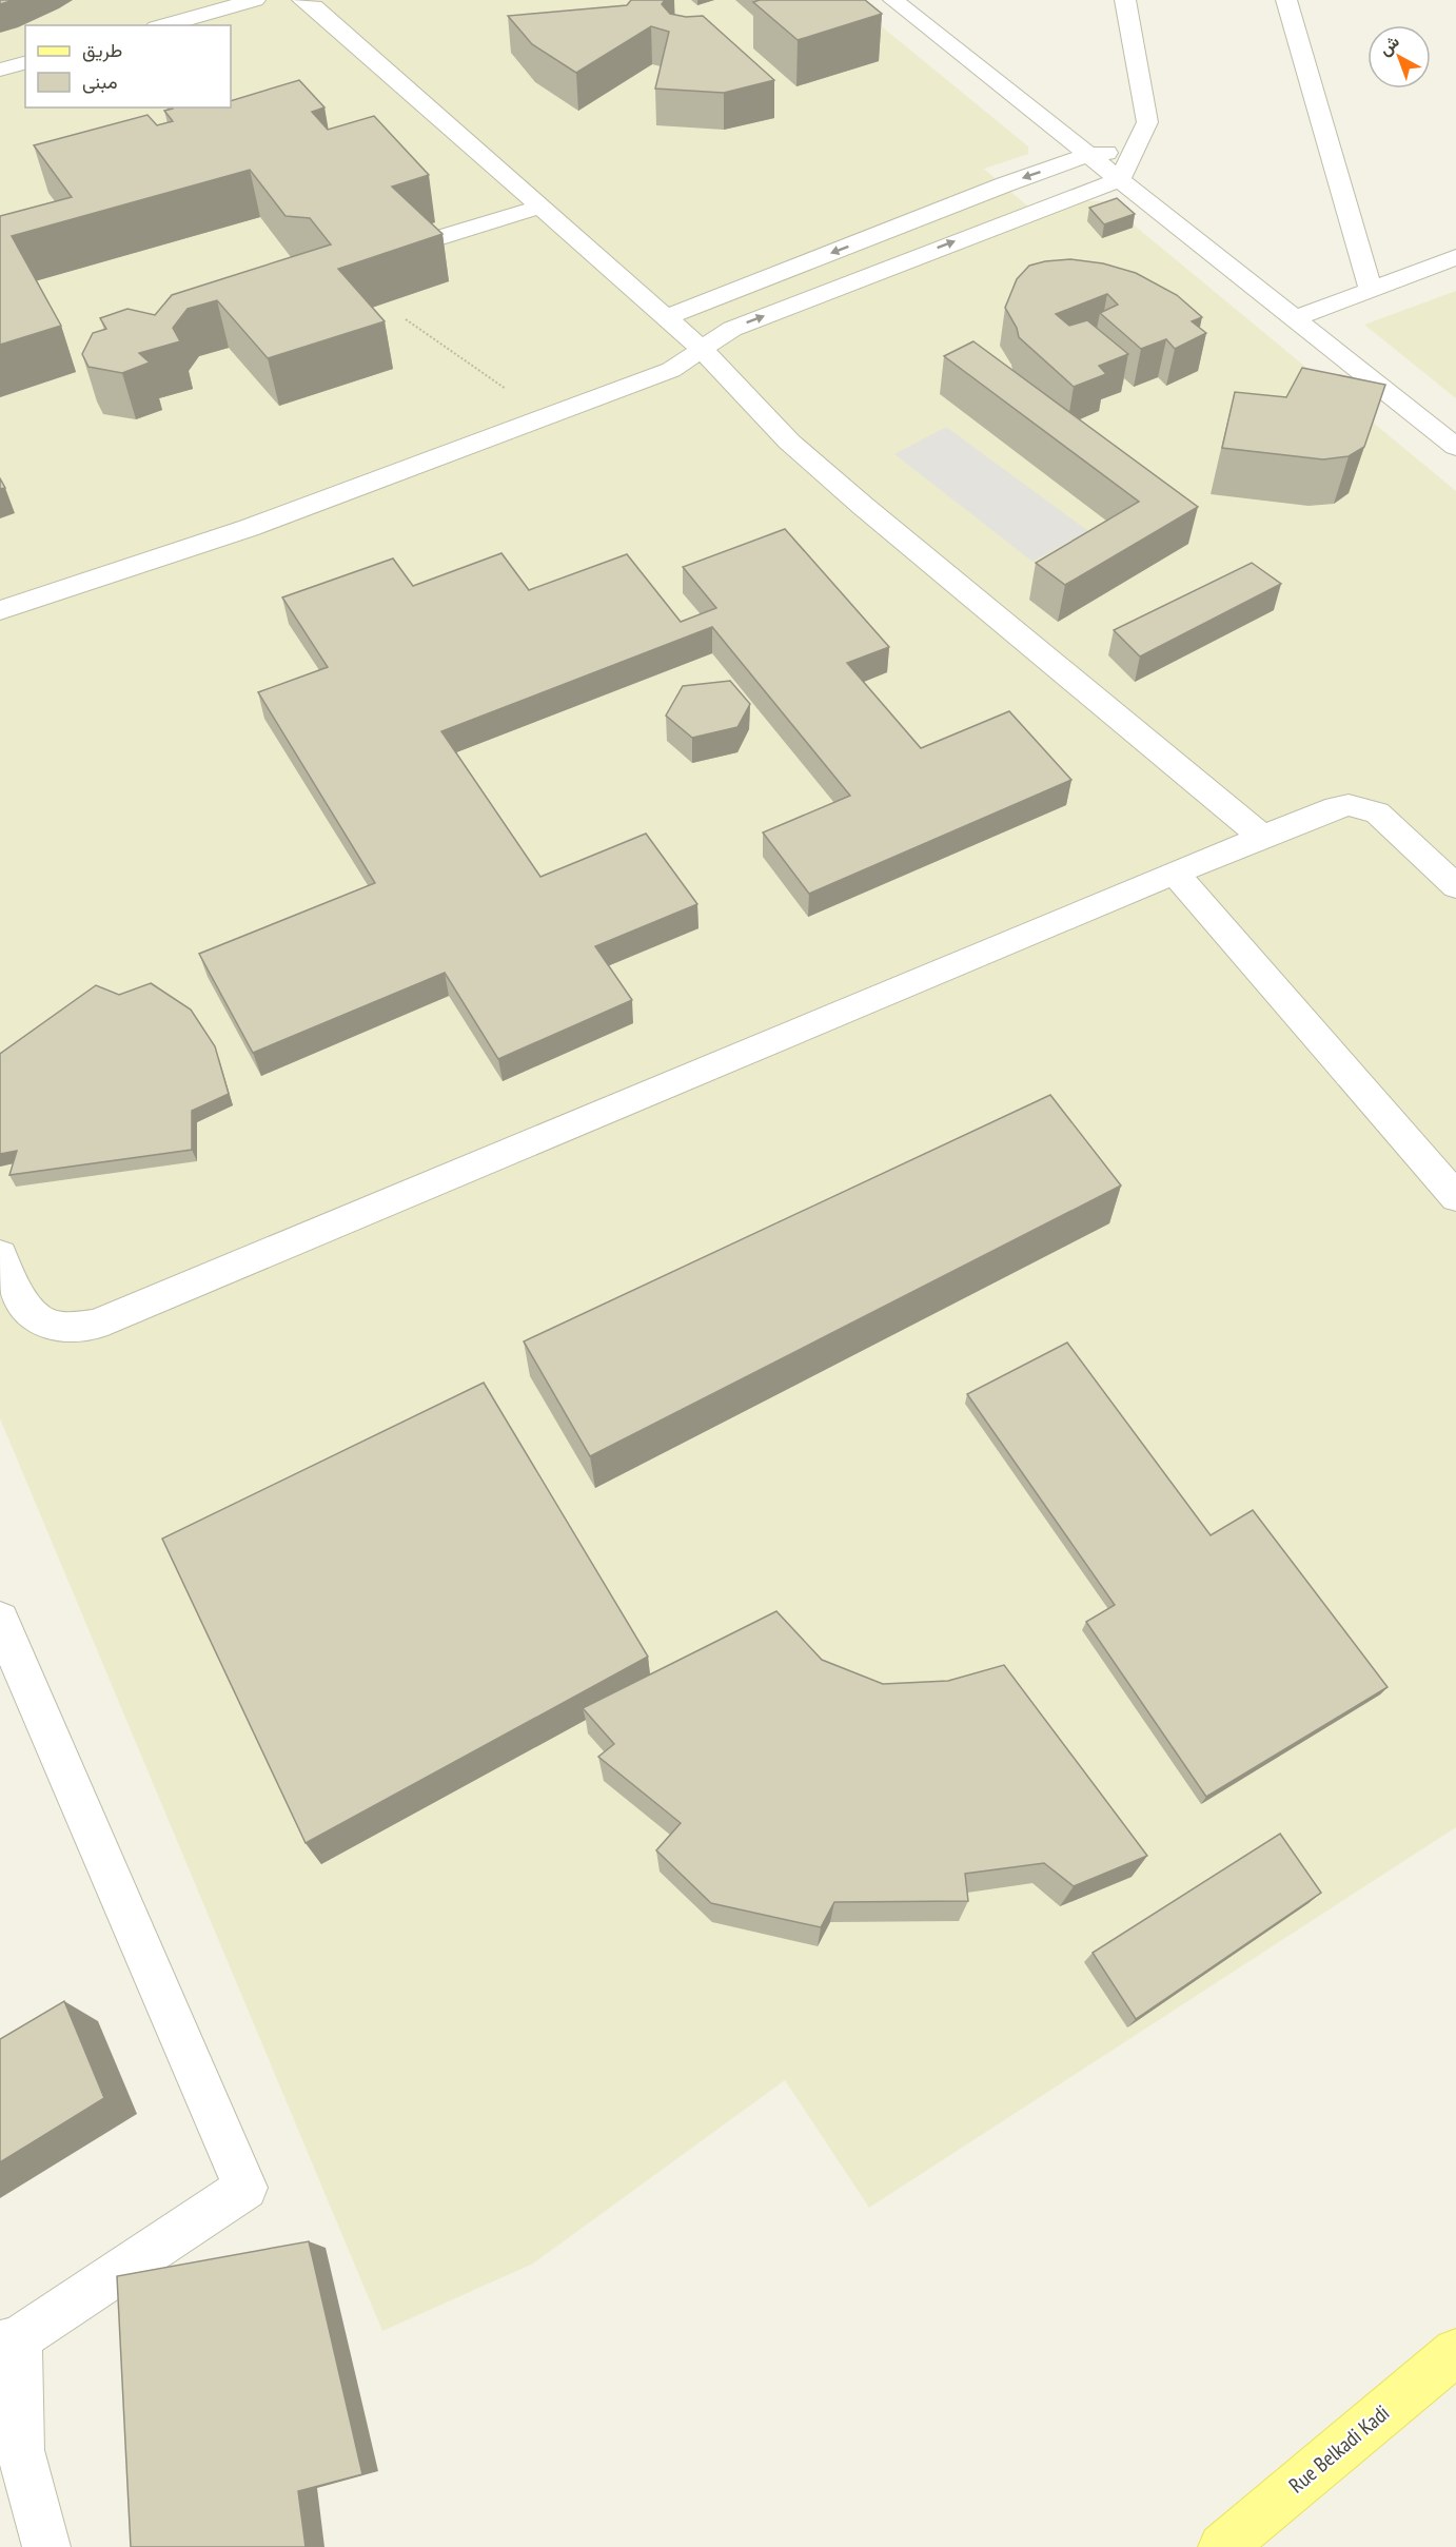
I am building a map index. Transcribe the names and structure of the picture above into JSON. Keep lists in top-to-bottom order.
{
  "streets": {
    "main road": ["Rue Belkadi Kadi"]
  },
  "legend": ["طريق", "مبنى"],
  "north": "top left"
}
